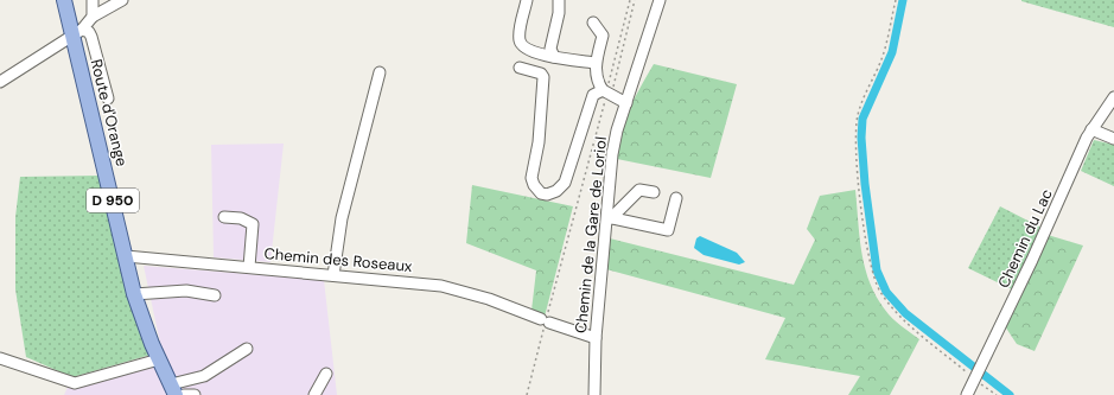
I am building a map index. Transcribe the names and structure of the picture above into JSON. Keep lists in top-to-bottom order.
{
  "streets": {
    "main road": ["Route d'Orange", "D 950"],
    "street": ["Chemin de la Gare de Loriol", "Chemin du Lac", "Chemin des Roseaux"]
  },
  "crossings": [
    ["Route d'Orange", "Chemin des Roseaux"],
    ["Chemin de la Gare de Loriol", "Chemin des Roseaux"]
  ]
}
